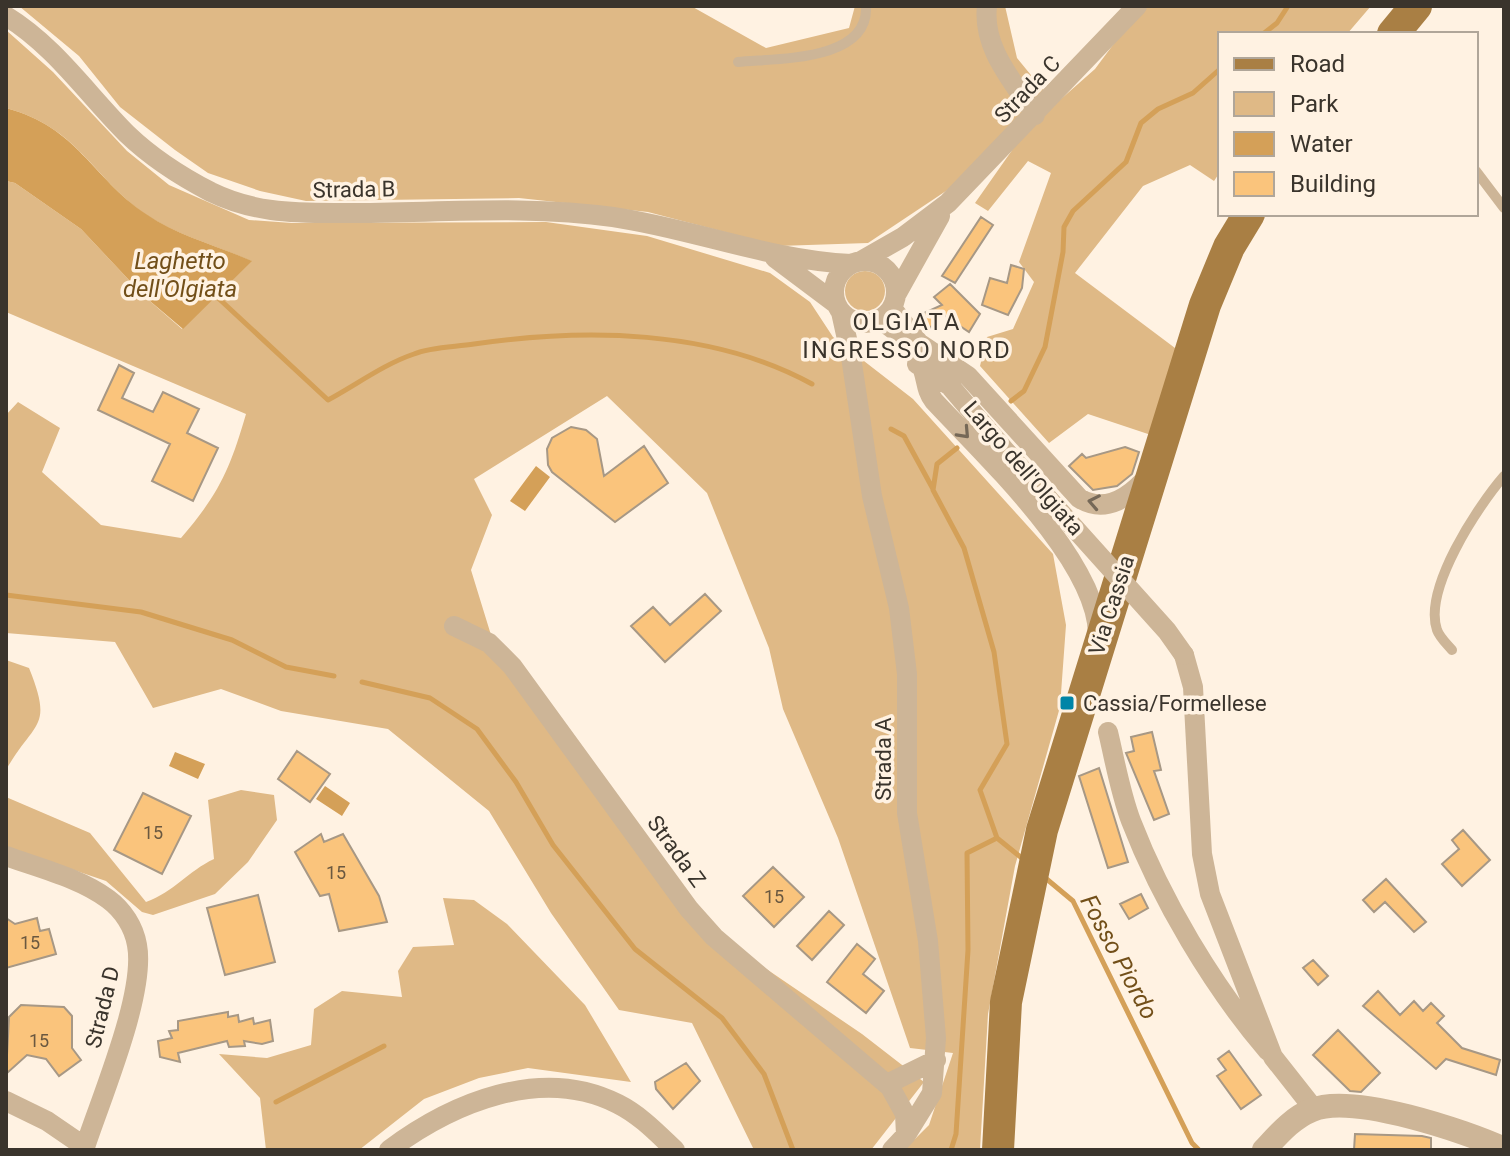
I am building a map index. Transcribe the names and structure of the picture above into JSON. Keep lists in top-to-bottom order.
{
  "streets": {
    "main road": ["Via Cassia"],
    "street": [
      "Strada C",
      "Strada B",
      "Largo dell'Olgiata",
      "Strada A",
      "Strada Z",
      "Strada D"
    ]
  },
  "crossings": [
    ["Strada C", "Strada B"],
    ["Strada C", "Largo dell'Olgiata"],
    ["Strada C", "Strada A"],
    ["Strada B", "Largo dell'Olgiata"],
    ["Strada B", "Strada A"],
    ["Largo dell'Olgiata", "Via Cassia"],
    ["Largo dell'Olgiata", "Strada A"],
    ["Strada A", "Strada Z"]
  ],
  "districts": ["OLGIATA INGRESSO NORD"],
  "water": ["Laghetto dell'Olgiata", "Fosso Piordo"],
  "places": {
    "transit": ["Cassia/Formellese"]
  },
  "house_numbers": [
    "15",
    "15",
    "15",
    "15",
    "15"
  ],
  "legend": [
    "Road",
    "Park",
    "Water",
    "Building"
  ]
}
